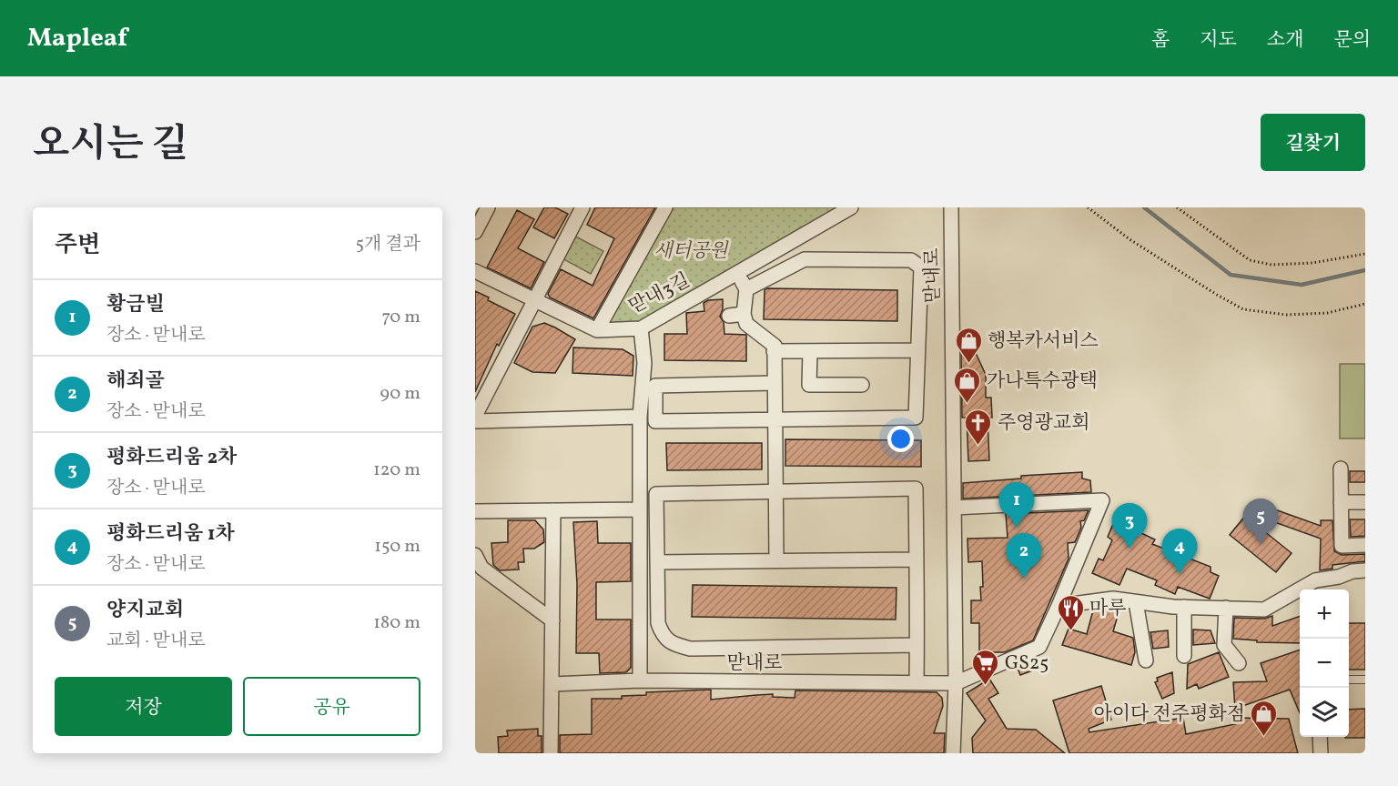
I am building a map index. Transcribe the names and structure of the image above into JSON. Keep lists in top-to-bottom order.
{
  "streets": {
    "street": ["맏내로", "맏내3길"]
  },
  "parks": ["새터공원"],
  "places": {
    "shop": ["행복카서비스", "가나특수광택", "아이다 전주평화점"],
    "church": ["주영광교회"],
    "restaurant": ["마루"],
    "supermarket": ["GS25"]
  },
  "page": {
    "header": "Mapleaf",
    "nav": [
      "홈",
      "지도",
      "소개",
      "문의"
    ],
    "title": "오시는 길",
    "buttons": [
      "길찾기",
      ["저장", "공유"]
    ],
    "heading": ["주변", "5개 결과"],
    "list": [
      {
        "mark": "1",
        "name": "황금빌",
        "note": "장소 · 맏내로",
        "value": "70 m"
      },
      {
        "mark": "2",
        "name": "해죄골",
        "note": "장소 · 맏내로",
        "value": "90 m"
      },
      {
        "mark": "3",
        "name": "평화드리움 2차",
        "note": "장소 · 맏내로",
        "value": "120 m"
      },
      {
        "mark": "4",
        "name": "평화드리움 1차",
        "note": "장소 · 맏내로",
        "value": "150 m"
      },
      {
        "mark": "5",
        "name": "양지교회",
        "note": "교회 · 맏내로",
        "value": "180 m"
      }
    ],
    "pins": [
      "1",
      "5",
      "3",
      "4",
      "2"
    ],
    "map_buttons": ["+", "−"]
  }
}
